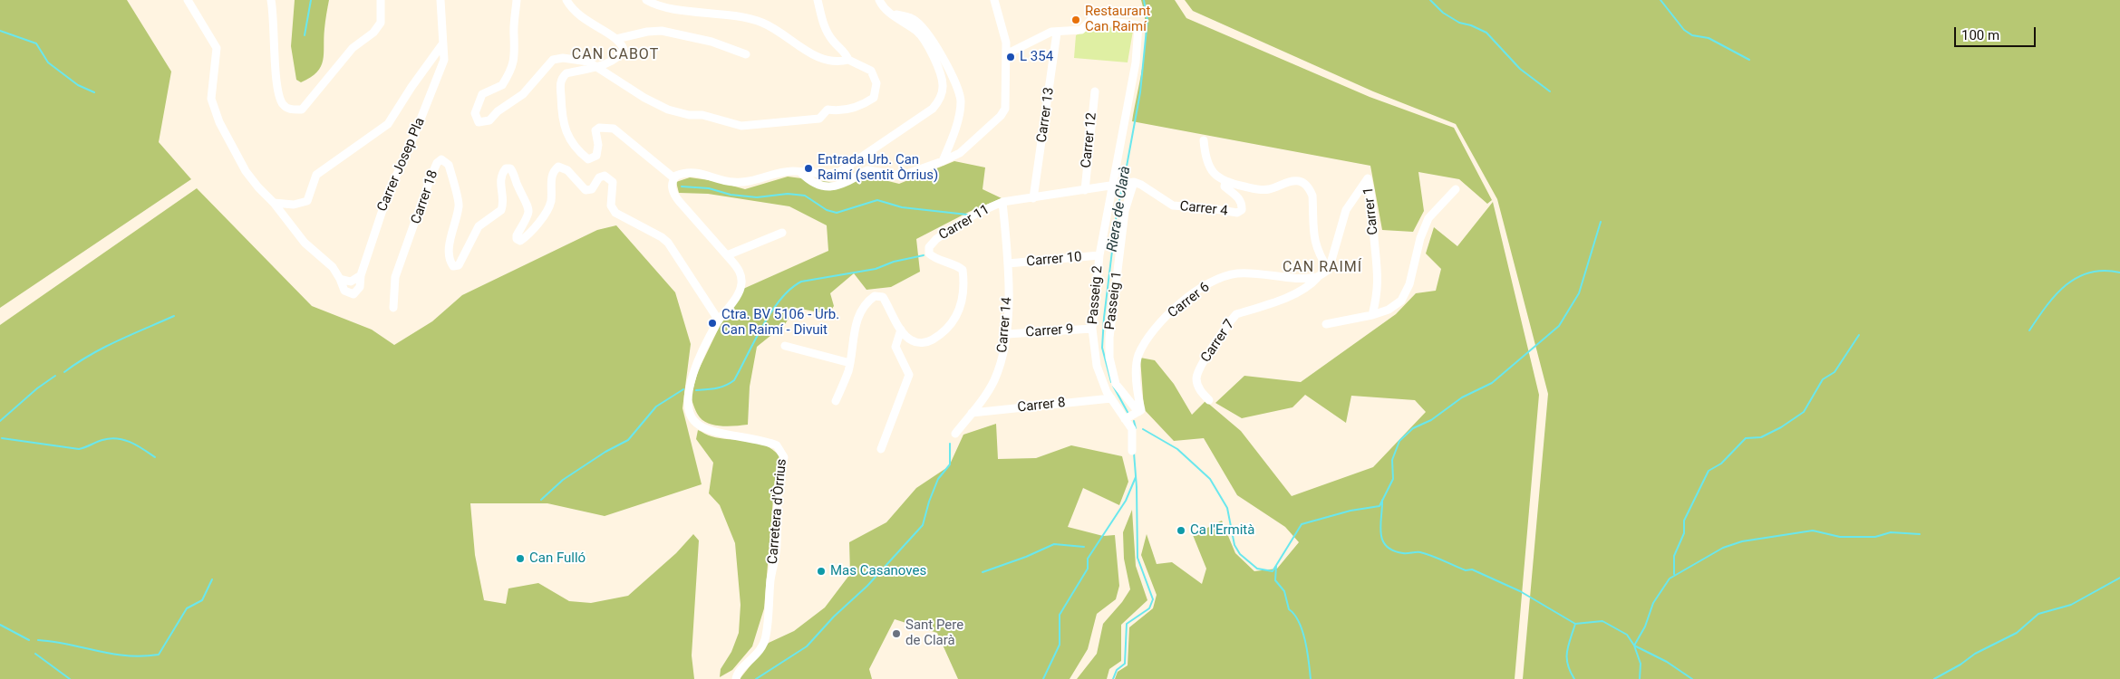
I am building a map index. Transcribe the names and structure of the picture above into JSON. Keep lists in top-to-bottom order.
{
  "streets": {
    "street": [
      "Carrer 13",
      "Carrer 12",
      "Carrer Josep Pla",
      "Carrer 18",
      "Carrer 4",
      "Carrer 1",
      "Carrer 11",
      "Carrer 10",
      "Passeig 2",
      "Passeig 1",
      "Carrer 6",
      "Carrer 14",
      "Carrer 9",
      "Carrer 7",
      "Carrer 8",
      "Carretera d'Òrrius"
    ]
  },
  "crossings": [
    ["Carrer 13", "Carrer 11"],
    ["Carrer 13", "Passeig 2"],
    ["Carrer 12", "Carrer 11"],
    ["Carrer 18", "Carretera d'Òrrius"],
    ["Carrer 4", "Carrer 11"],
    ["Carrer 4", "Passeig 1"],
    ["Carrer 11", "Passeig 2"],
    ["Carrer 11", "Passeig 1"],
    ["Carrer 11", "Carrer 14"],
    ["Carrer 10", "Passeig 2"],
    ["Carrer 10", "Carrer 14"],
    ["Passeig 2", "Carrer 9"],
    ["Passeig 2", "Carrer 8"],
    ["Passeig 1", "Carrer 6"],
    ["Carrer 6", "Carrer 7"],
    ["Carrer 14", "Carrer 9"],
    ["Carrer 14", "Carrer 8"]
  ],
  "districts": ["CAN CABOT", "CAN RAIMÍ"],
  "water": ["Riera de Clarà"],
  "places": [
    "Restaurant Can Raimí",
    "L 354",
    "Entrada Urb. Can Raimí (sentit Òrrius)",
    "Ctra. BV 5106 - Urb. Can Raimí - Divuit",
    "Ca l'Ermità",
    "Can Fulló",
    "Mas Casanoves",
    "Sant Pere de Clarà"
  ],
  "scale_bar": "100 m"
}
